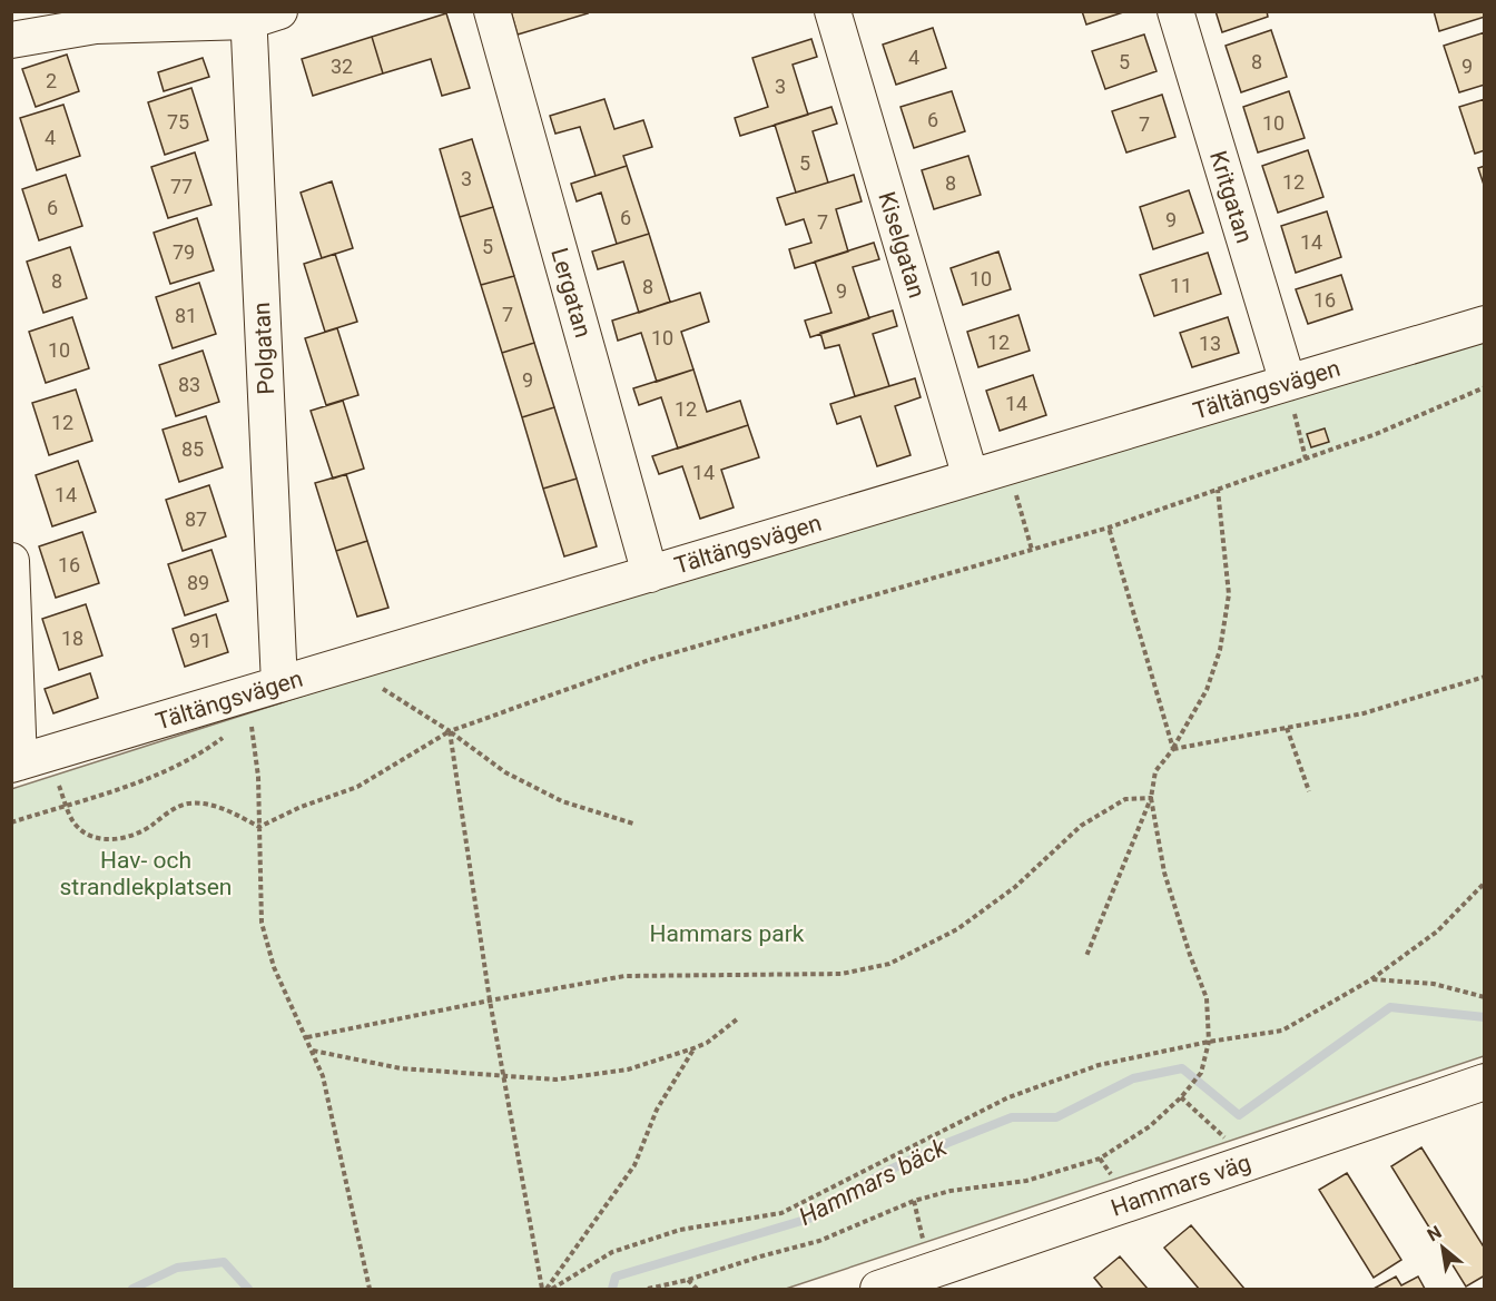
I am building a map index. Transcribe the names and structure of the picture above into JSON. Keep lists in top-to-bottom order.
{
  "streets": {
    "street": [
      "Kritgatan",
      "Kiselgatan",
      "Lergatan",
      "Polgatan",
      "Tältängsvägen",
      "Hammars väg"
    ]
  },
  "crossings": [
    ["Kritgatan", "Tältängsvägen"],
    ["Kiselgatan", "Tältängsvägen"],
    ["Lergatan", "Tältängsvägen"],
    ["Polgatan", "Tältängsvägen"]
  ],
  "water": ["Hammars bäck"],
  "parks": ["Hav- och strandlekplatsen", "Hammars park"],
  "house_numbers": [
    "4",
    "5",
    "8",
    "32",
    "9",
    "2",
    "3",
    "6",
    "75",
    "10",
    "7",
    "4",
    "5",
    "3",
    "12",
    "8",
    "77",
    "6",
    "6",
    "9",
    "7",
    "14",
    "5",
    "79",
    "10",
    "8",
    "11",
    "8",
    "9",
    "16",
    "7",
    "81",
    "10",
    "12",
    "13",
    "10",
    "9",
    "83",
    "14",
    "12",
    "12",
    "85",
    "14",
    "14",
    "87",
    "16",
    "89",
    "18",
    "91"
  ],
  "north": "top left"
}
